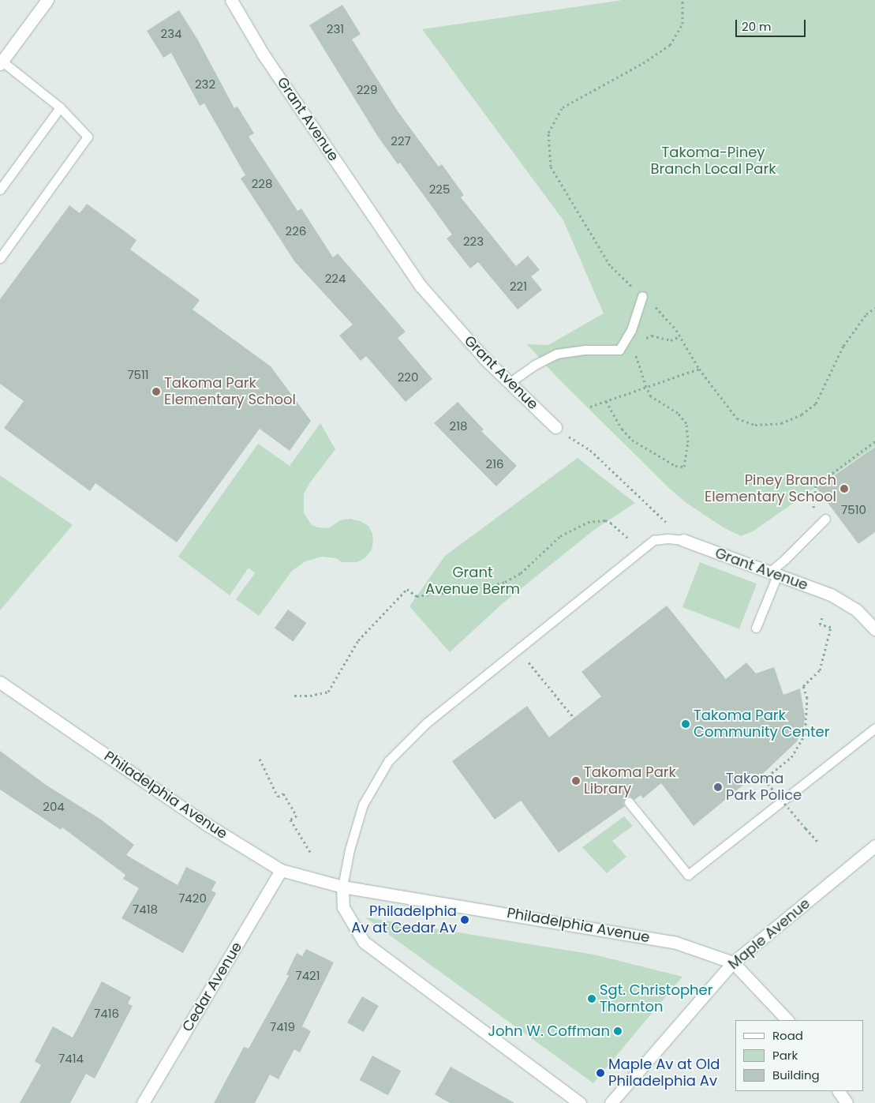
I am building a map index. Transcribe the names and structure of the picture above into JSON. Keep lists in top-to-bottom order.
{
  "streets": {
    "street": [
      "Grant Avenue",
      "Philadelphia Avenue",
      "Maple Avenue",
      "Cedar Avenue"
    ]
  },
  "crossings": [
    ["Philadelphia Avenue", "Maple Avenue"],
    ["Philadelphia Avenue", "Cedar Avenue"]
  ],
  "parks": ["Takoma-Piney Branch Local Park", "Grant Avenue Berm"],
  "places": [
    "Takoma Park Elementary School",
    "Piney Branch Elementary School",
    "Takoma Park Community Center",
    "Takoma Park Library",
    "Takoma Park Police",
    "Philadelphia Av at Cedar Av",
    "Sgt. Christopher Thornton",
    "John W. Coffman",
    "Maple Av at Old Philadelphia Av"
  ],
  "house_numbers": [
    "231",
    "234",
    "232",
    "229",
    "227",
    "228",
    "225",
    "226",
    "223",
    "224",
    "221",
    "7511",
    "220",
    "218",
    "216",
    "7510",
    "204",
    "7420",
    "7418",
    "7421",
    "7416",
    "7419",
    "7414"
  ],
  "legend": ["Road", "Park", "Building"],
  "scale_bar": "20 m"
}
